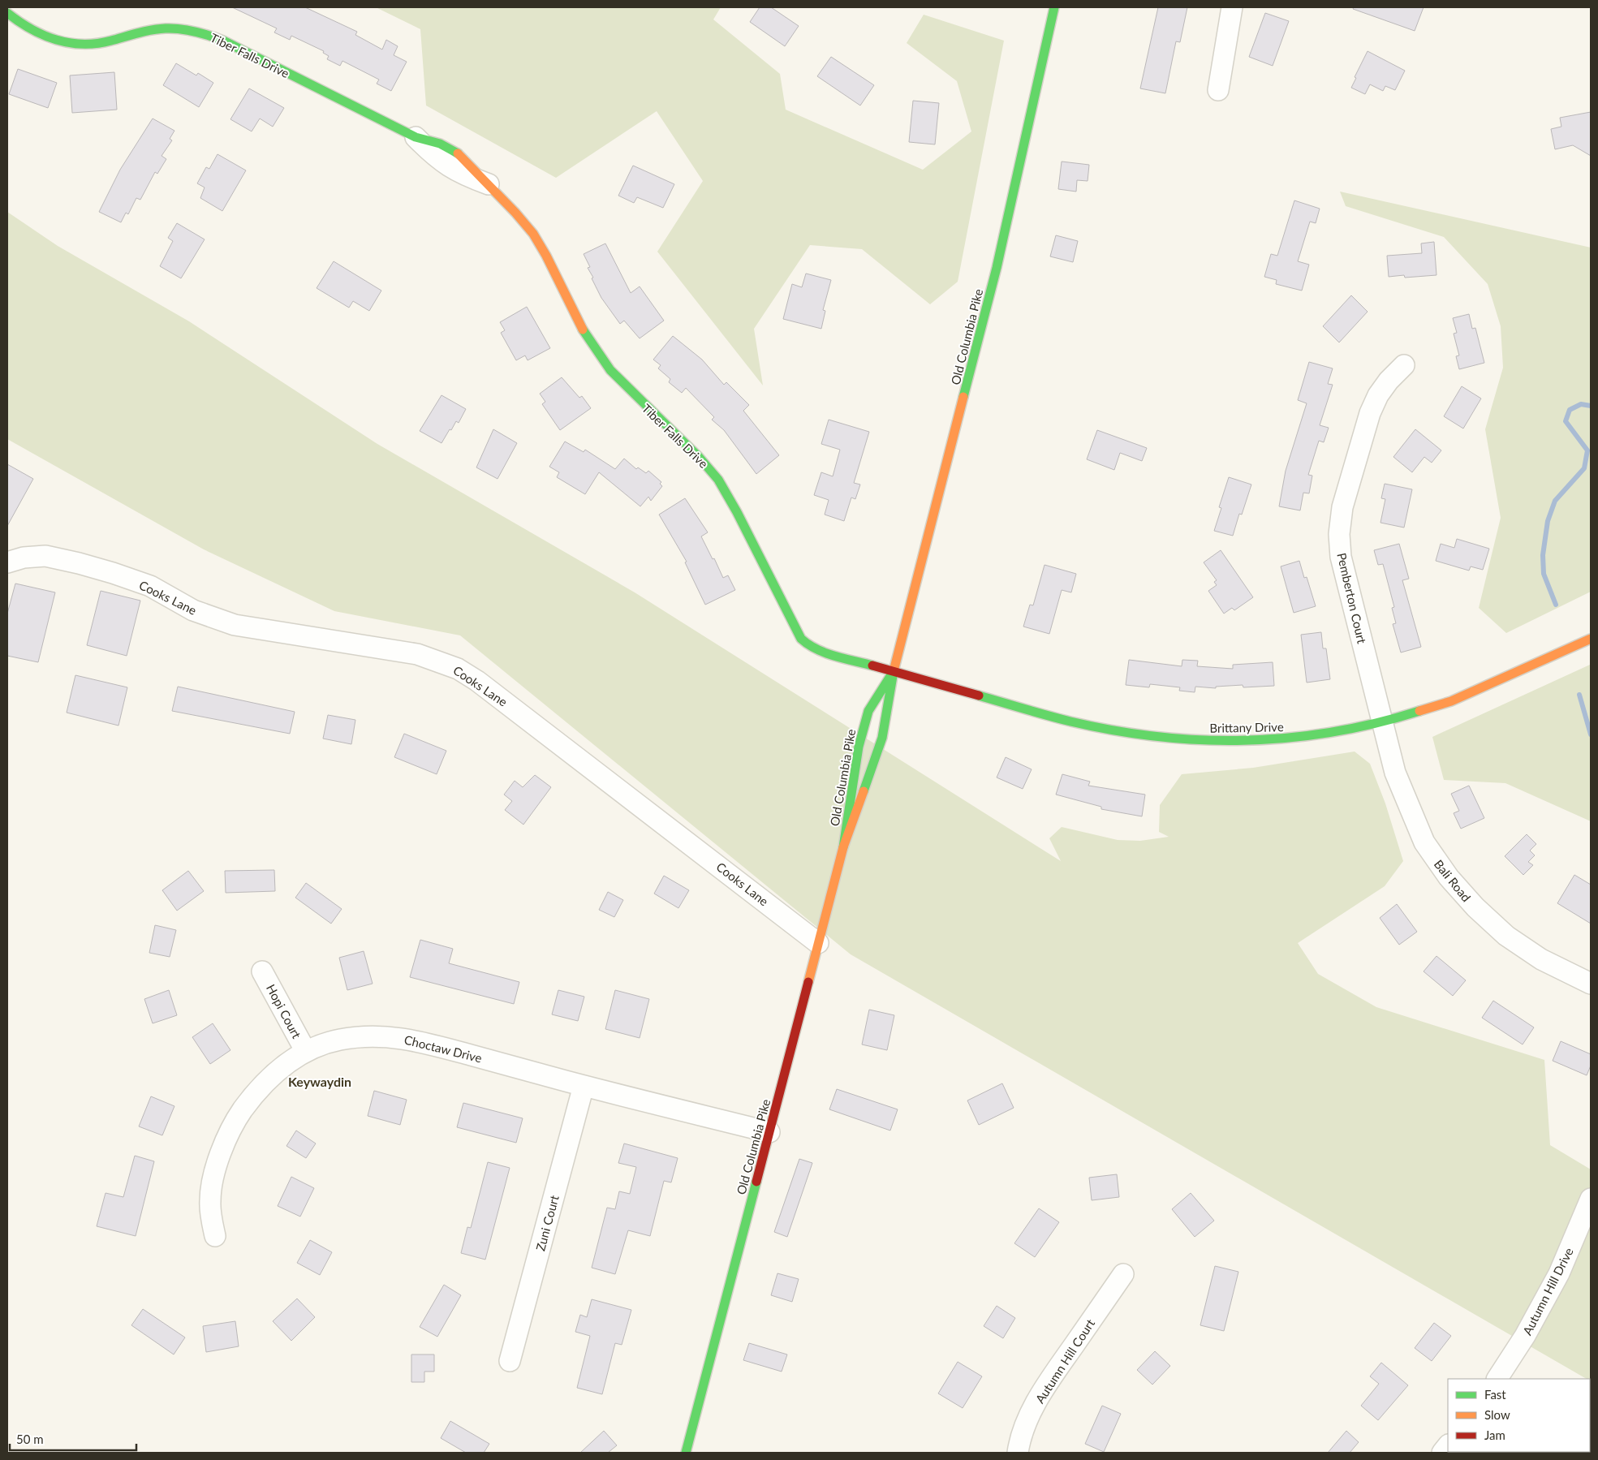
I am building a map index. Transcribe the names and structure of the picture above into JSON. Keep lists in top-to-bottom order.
{
  "streets": {
    "street": [
      "Tiber Falls Drive",
      "Old Columbia Pike",
      "Cooks Lane",
      "Pemberton Court",
      "Brittany Drive",
      "Bali Road",
      "Hopi Court",
      "Choctaw Drive",
      "Zuni Court",
      "Autumn Hill Drive",
      "Autumn Hill Court"
    ]
  },
  "crossings": [
    ["Tiber Falls Drive", "Old Columbia Pike"],
    ["Tiber Falls Drive", "Brittany Drive"],
    ["Old Columbia Pike", "Cooks Lane"],
    ["Old Columbia Pike", "Brittany Drive"],
    ["Old Columbia Pike", "Choctaw Drive"],
    ["Pemberton Court", "Brittany Drive"],
    ["Pemberton Court", "Bali Road"],
    ["Brittany Drive", "Bali Road"],
    ["Hopi Court", "Choctaw Drive"],
    ["Choctaw Drive", "Zuni Court"]
  ],
  "districts": ["Keywaydin"],
  "legend": ["Fast", "Slow", "Jam"],
  "scale_bar": "50 m"
}
